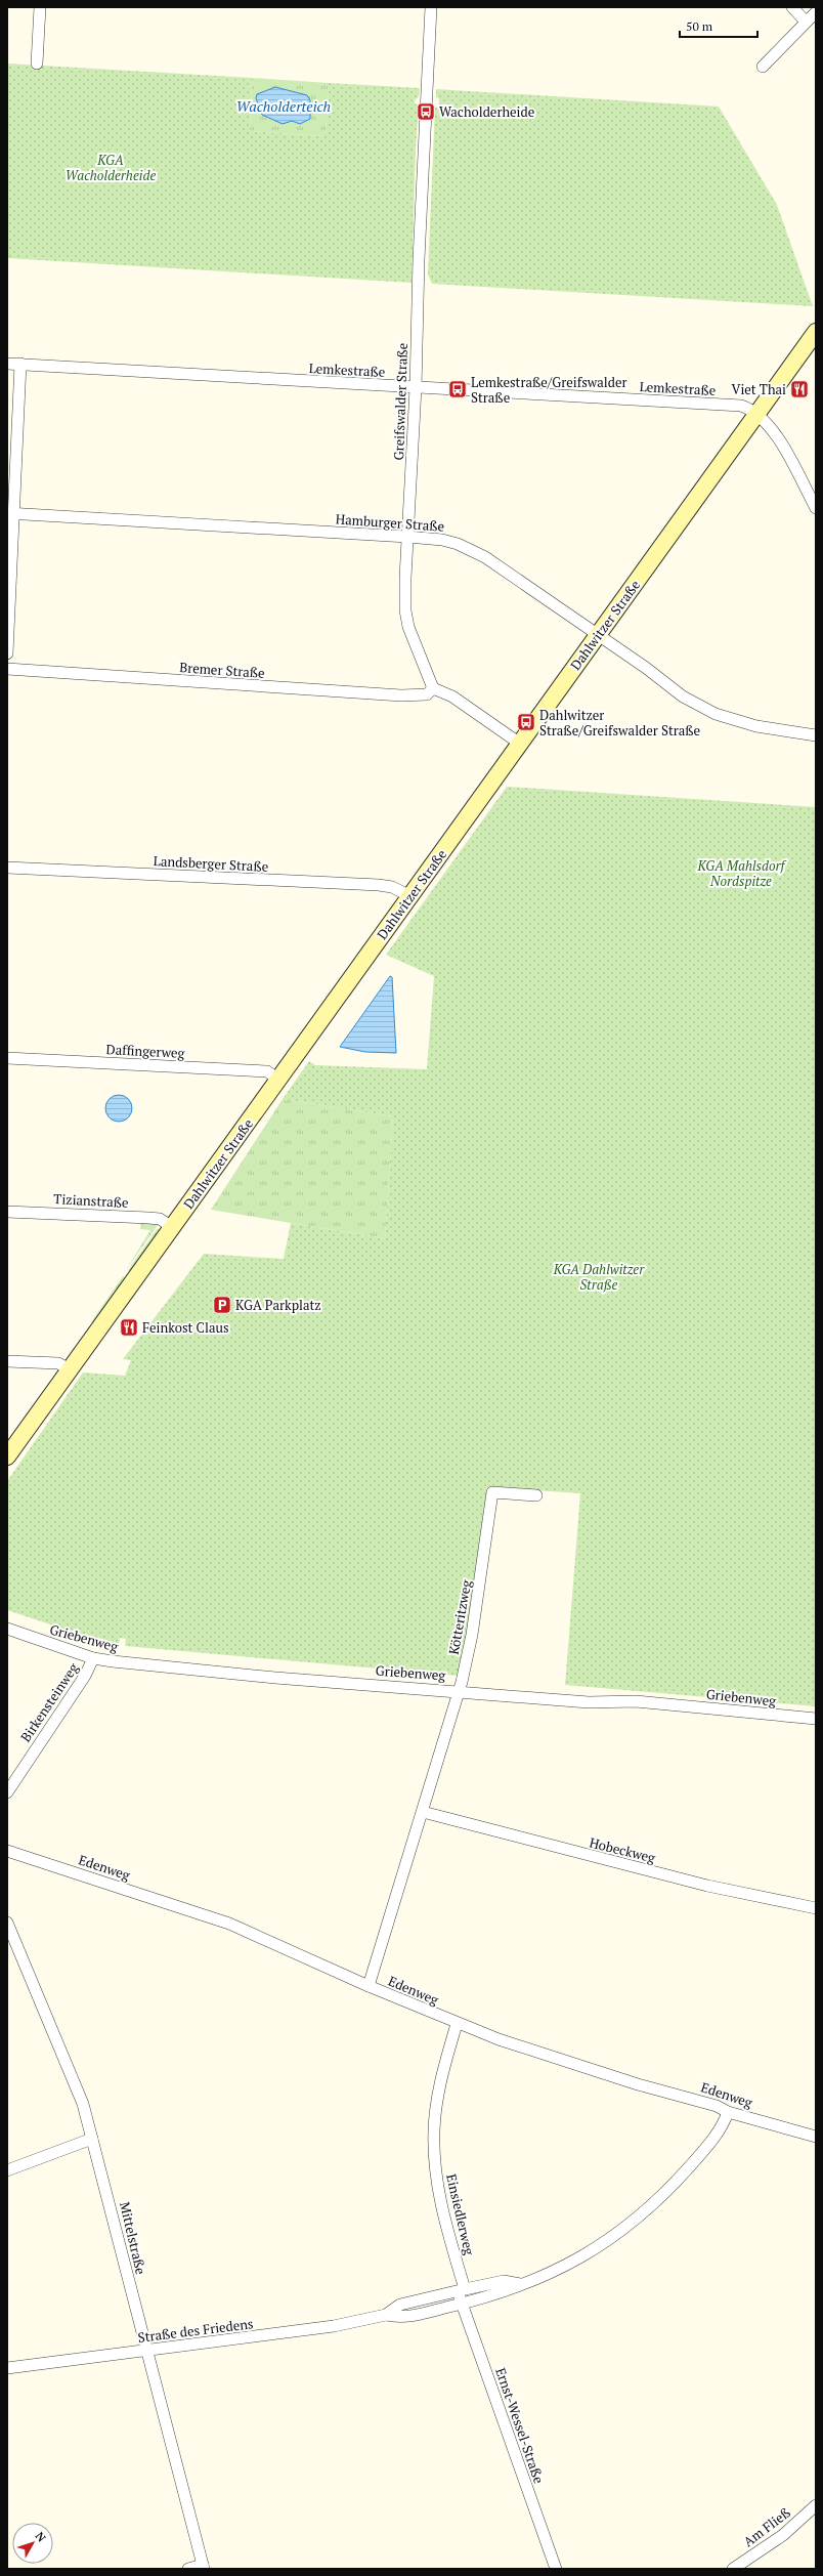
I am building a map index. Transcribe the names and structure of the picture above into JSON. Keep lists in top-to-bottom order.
{
  "streets": {
    "main road": ["Dahlwitzer Straße"],
    "street": [
      "Lemkestraße",
      "Greifswalder Straße",
      "Hamburger Straße",
      "Bremer Straße",
      "Landsberger Straße",
      "Daffingerweg",
      "Tizianstraße",
      "Kötteritzweg",
      "Griebenweg",
      "Birkensteinweg",
      "Hobeckweg",
      "Edenweg",
      "Einsiedlerweg",
      "Mittelstraße",
      "Straße des Friedens",
      "Ernst-Wessel-Straße",
      "Am Fließ"
    ]
  },
  "crossings": [
    ["Lemkestraße", "Greifswalder Straße"],
    ["Lemkestraße", "Dahlwitzer Straße"],
    ["Greifswalder Straße", "Hamburger Straße"],
    ["Greifswalder Straße", "Bremer Straße"],
    ["Hamburger Straße", "Dahlwitzer Straße"],
    ["Dahlwitzer Straße", "Landsberger Straße"],
    ["Dahlwitzer Straße", "Daffingerweg"],
    ["Dahlwitzer Straße", "Tizianstraße"],
    ["Kötteritzweg", "Griebenweg"],
    ["Kötteritzweg", "Hobeckweg"],
    ["Kötteritzweg", "Edenweg"],
    ["Griebenweg", "Birkensteinweg"],
    ["Edenweg", "Einsiedlerweg"],
    ["Edenweg", "Straße des Friedens"],
    ["Einsiedlerweg", "Straße des Friedens"],
    ["Einsiedlerweg", "Ernst-Wessel-Straße"],
    ["Mittelstraße", "Straße des Friedens"],
    ["Straße des Friedens", "Ernst-Wessel-Straße"]
  ],
  "water": ["Wacholderteich"],
  "parks": ["KGA Wacholderheide", "KGA Mahlsdorf Nordspitze", "KGA Dahlwitzer Straße"],
  "places": {
    "bus stop": ["Wacholderheide", "Lemkestraße/Greifswalder Straße", "Dahlwitzer Straße/Greifswalder Straße"],
    "restaurant": ["Viet Thai", "Feinkost Claus"],
    "parking": ["KGA Parkplatz"]
  },
  "scale_bar": "50 m",
  "north": "top right"
}
